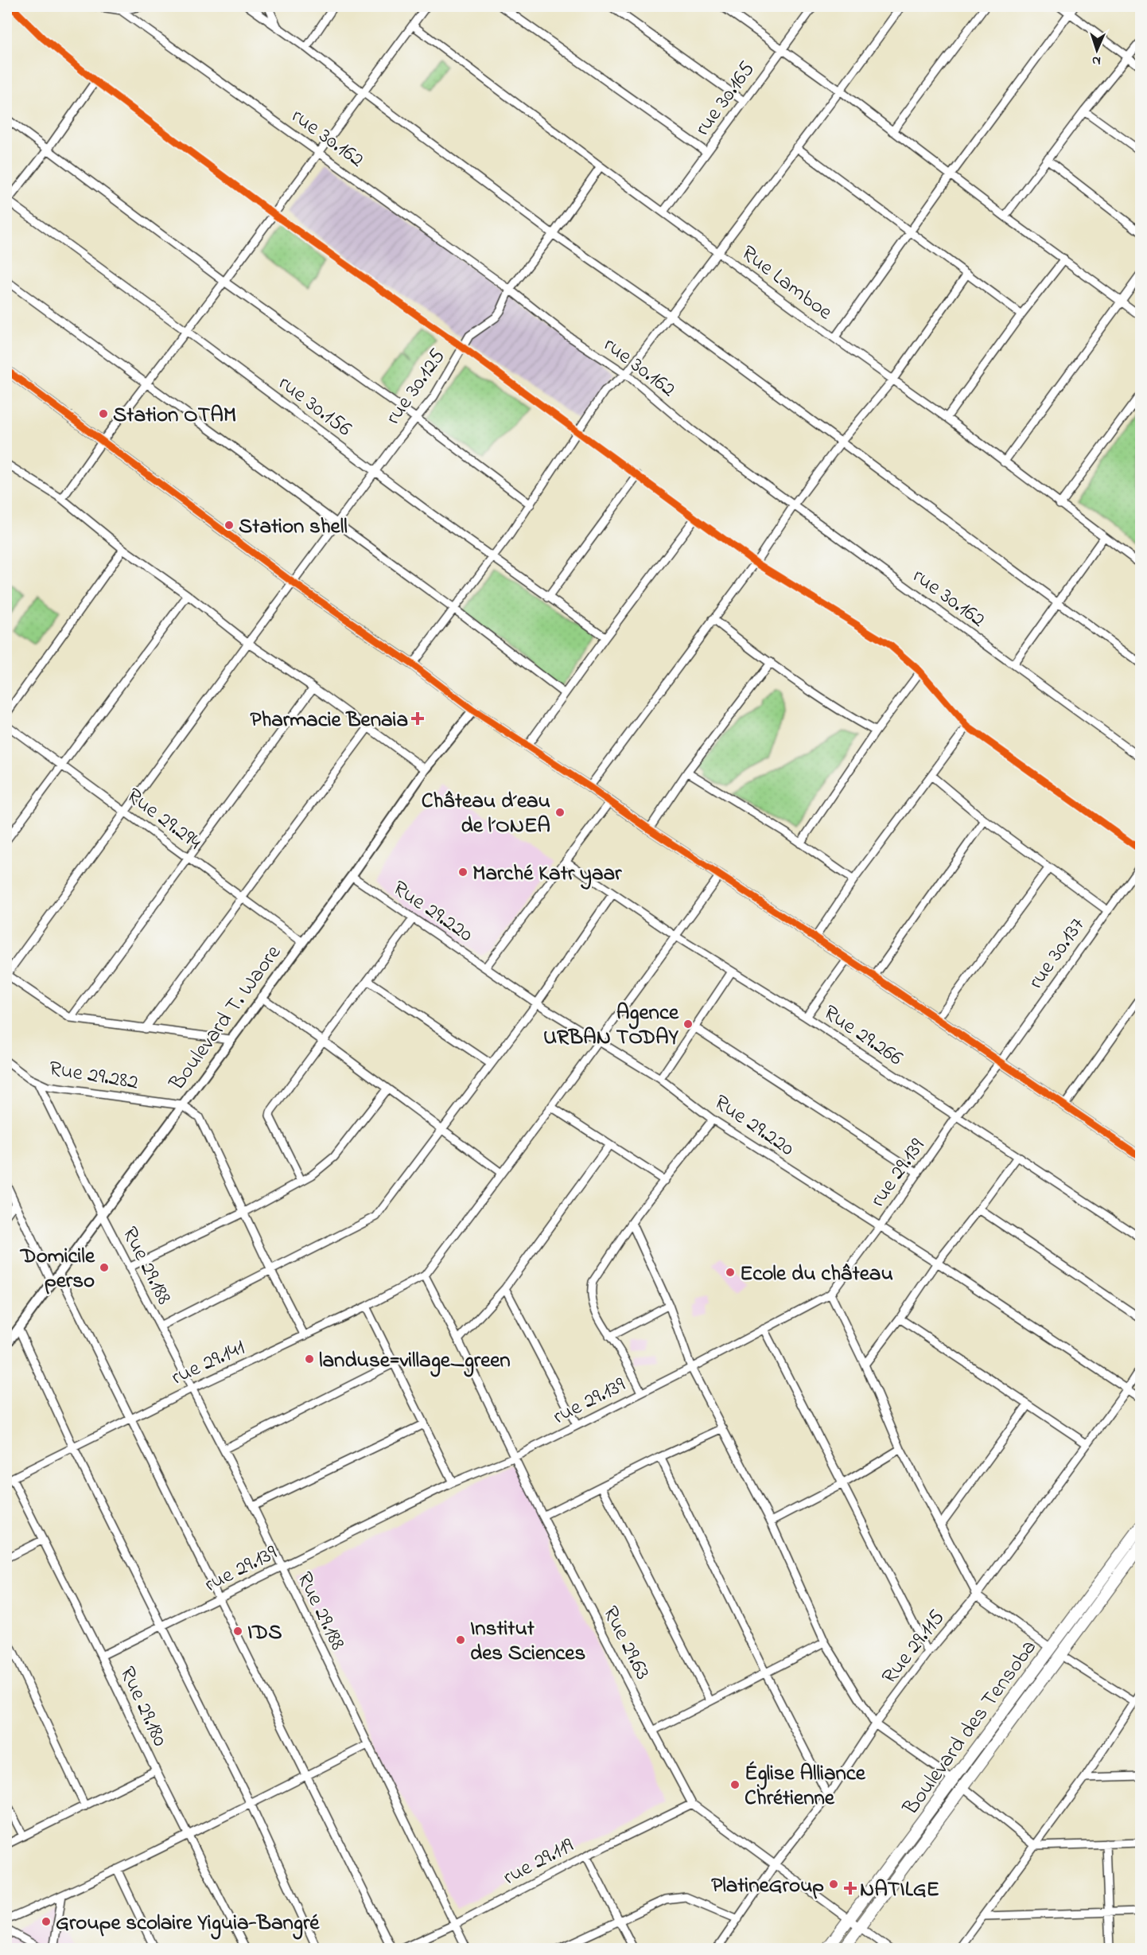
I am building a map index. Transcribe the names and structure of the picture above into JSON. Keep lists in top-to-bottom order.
{
  "streets": {
    "main road": ["Boulevard des Tensoba"],
    "street": [
      "rue 30.165",
      "rue 30.162",
      "Rue Lamboe",
      "rue 30.125",
      "rue 30.156",
      "Rue 29.294",
      "Rue 29.220",
      "rue 30.137",
      "Boulevard T. Waore",
      "Rue 29.266",
      "Rue 29.282",
      "rue 29.139",
      "Rue 29.188",
      "rue 29.141",
      "Rue 29.63",
      "Rue 29.115",
      "Rue 29.180",
      "rue 29.119"
    ]
  },
  "crossings": [
    ["rue 30.165", "Rue Lamboe"],
    ["rue 30.162", "rue 30.125"],
    ["Rue Lamboe", "rue 30.125"],
    ["rue 30.125", "rue 30.156"],
    ["rue 30.125", "Rue 29.294"],
    ["Rue 29.294", "Boulevard T. Waore"],
    ["Rue 29.220", "Boulevard T. Waore"],
    ["Rue 29.220", "rue 29.139"],
    ["Rue 29.220", "Rue 29.115"],
    ["rue 30.137", "rue 29.139"],
    ["Boulevard T. Waore", "Rue 29.282"],
    ["Boulevard T. Waore", "Rue 29.188"],
    ["Rue 29.266", "rue 29.139"],
    ["Rue 29.282", "Rue 29.188"],
    ["rue 29.139", "Rue 29.188"],
    ["rue 29.139", "Rue 29.63"],
    ["rue 29.139", "Rue 29.180"],
    ["Rue 29.188", "rue 29.141"],
    ["Rue 29.188", "rue 29.119"],
    ["rue 29.141", "Rue 29.63"],
    ["rue 29.141", "Rue 29.180"],
    ["Rue 29.63", "Rue 29.115"],
    ["Rue 29.63", "Boulevard des Tensoba"],
    ["Rue 29.63", "rue 29.119"]
  ],
  "places": {
    "other": [
      "Station OTAM",
      "Station shell",
      "Château d´eau de l´ONEA",
      "Marché Katr yaar",
      "Agence URBAN TODAY",
      "Domicile perso",
      "Ecole du château",
      "landuse=village_green",
      "IDS",
      "Institut des Sciences",
      "Église Alliance Chrétienne",
      "PlatineGroup",
      "Groupe scolaire Yiguia-Bangré"
    ],
    "health": ["Pharmacie Benaia", "NATILGE"]
  },
  "north": "bottom"
}
